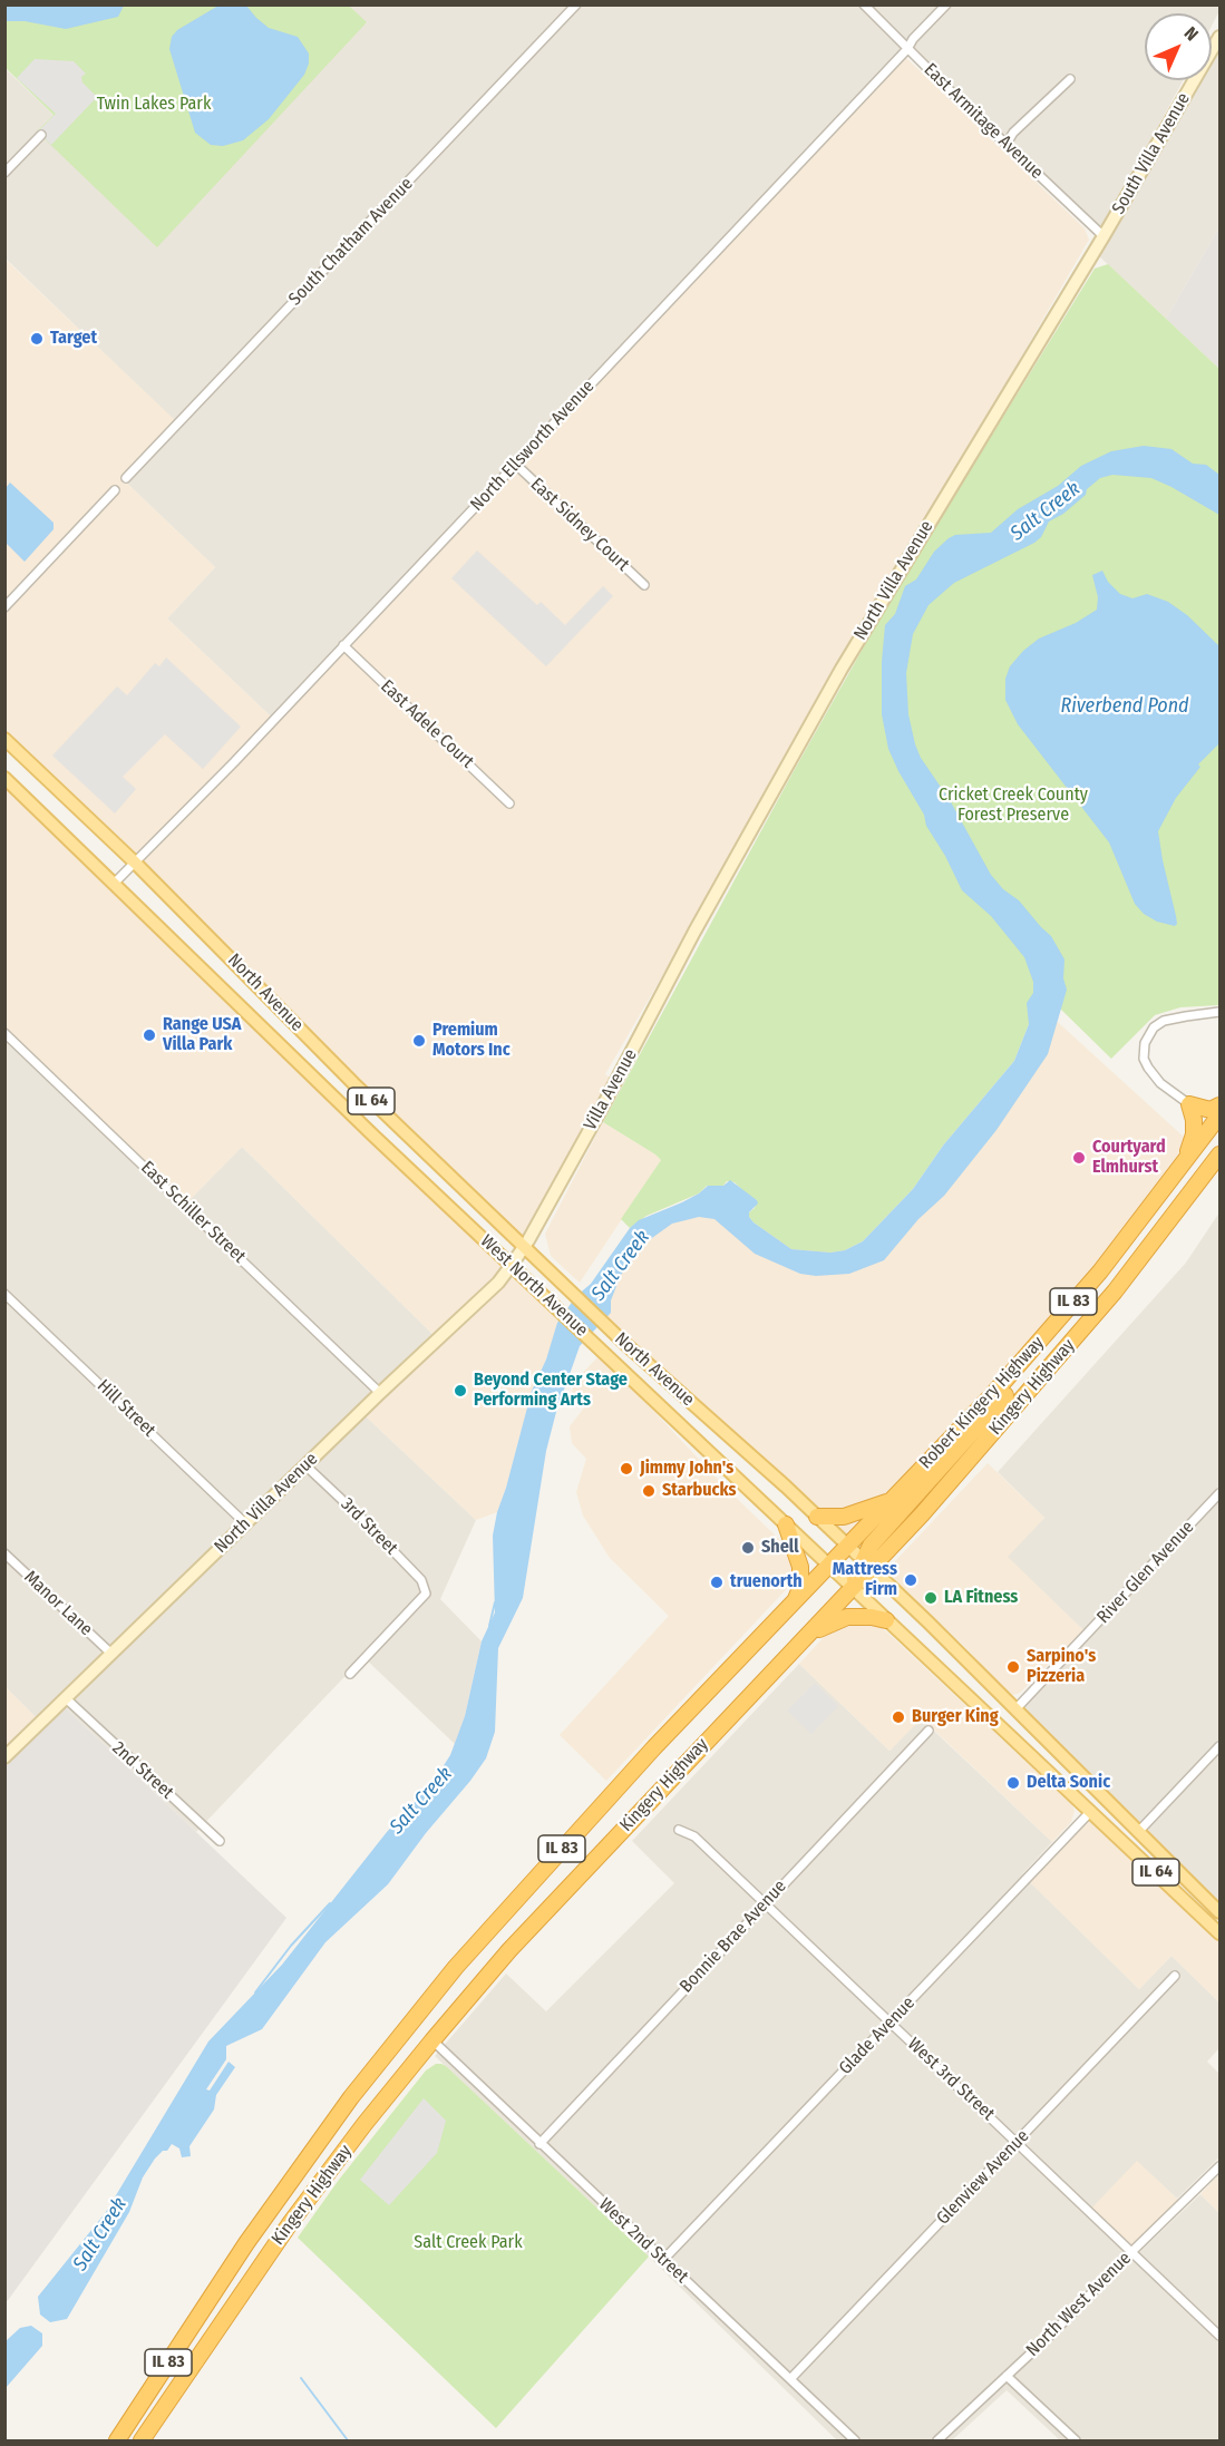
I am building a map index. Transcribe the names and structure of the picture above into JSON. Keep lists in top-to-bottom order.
{
  "streets": {
    "highway": ["IL 83", "Kingery Highway", "Robert Kingery Highway"],
    "main road": [
      "South Villa Avenue",
      "North Villa Avenue",
      "North Avenue",
      "Villa Avenue",
      "IL 64",
      "West North Avenue"
    ],
    "street": [
      "East Armitage Avenue",
      "South Chatham Avenue",
      "North Ellsworth Avenue",
      "East Sidney Court",
      "East Adele Court",
      "East Schiller Street",
      "Hill Street",
      "3rd Street",
      "River Glen Avenue",
      "Manor Lane",
      "2nd Street",
      "Bonnie Brae Avenue",
      "Glade Avenue",
      "West 3rd Street",
      "Glenview Avenue",
      "West 2nd Street",
      "North West Avenue"
    ]
  },
  "crossings": [
    ["East Armitage Avenue", "South Villa Avenue"],
    ["East Armitage Avenue", "North Ellsworth Avenue"],
    ["East Armitage Avenue", "North Villa Avenue"],
    ["South Villa Avenue", "North Villa Avenue"],
    ["North Ellsworth Avenue", "East Sidney Court"],
    ["North Ellsworth Avenue", "East Adele Court"],
    ["North Ellsworth Avenue", "North Avenue"],
    ["North Ellsworth Avenue", "IL 64"],
    ["North Ellsworth Avenue", "West North Avenue"],
    ["North Villa Avenue", "North Avenue"],
    ["North Villa Avenue", "Villa Avenue"],
    ["North Villa Avenue", "East Schiller Street"],
    ["North Villa Avenue", "West North Avenue"],
    ["North Villa Avenue", "Hill Street"],
    ["North Villa Avenue", "3rd Street"],
    ["North Villa Avenue", "Manor Lane"],
    ["North Villa Avenue", "2nd Street"],
    ["North Avenue", "Villa Avenue"],
    ["North Avenue", "Kingery Highway"],
    ["North Avenue", "River Glen Avenue"],
    ["IL 64", "West North Avenue"],
    ["West North Avenue", "Kingery Highway"],
    ["West North Avenue", "Glade Avenue"],
    ["Kingery Highway", "Robert Kingery Highway"],
    ["Kingery Highway", "West 2nd Street"],
    ["Bonnie Brae Avenue", "West 3rd Street"],
    ["Bonnie Brae Avenue", "West 2nd Street"],
    ["Glade Avenue", "West 3rd Street"],
    ["Glade Avenue", "West 2nd Street"],
    ["West 3rd Street", "Glenview Avenue"],
    ["West 3rd Street", "North West Avenue"],
    ["Glenview Avenue", "West 2nd Street"]
  ],
  "water": ["Salt Creek", "Riverbend Pond"],
  "parks": ["Twin Lakes Park", "Cricket Creek County Forest Preserve", "Salt Creek Park"],
  "places": [
    "Target",
    "Range USA Villa Park",
    "Premium Motors Inc",
    "Courtyard Elmhurst",
    "Beyond Center Stage Performing Arts",
    "Jimmy John's",
    "Starbucks",
    "Shell",
    "Mattress Firm",
    "truenorth",
    "LA Fitness",
    "Sarpino's Pizzeria",
    "Burger King",
    "Delta Sonic"
  ],
  "north": "top right"
}
